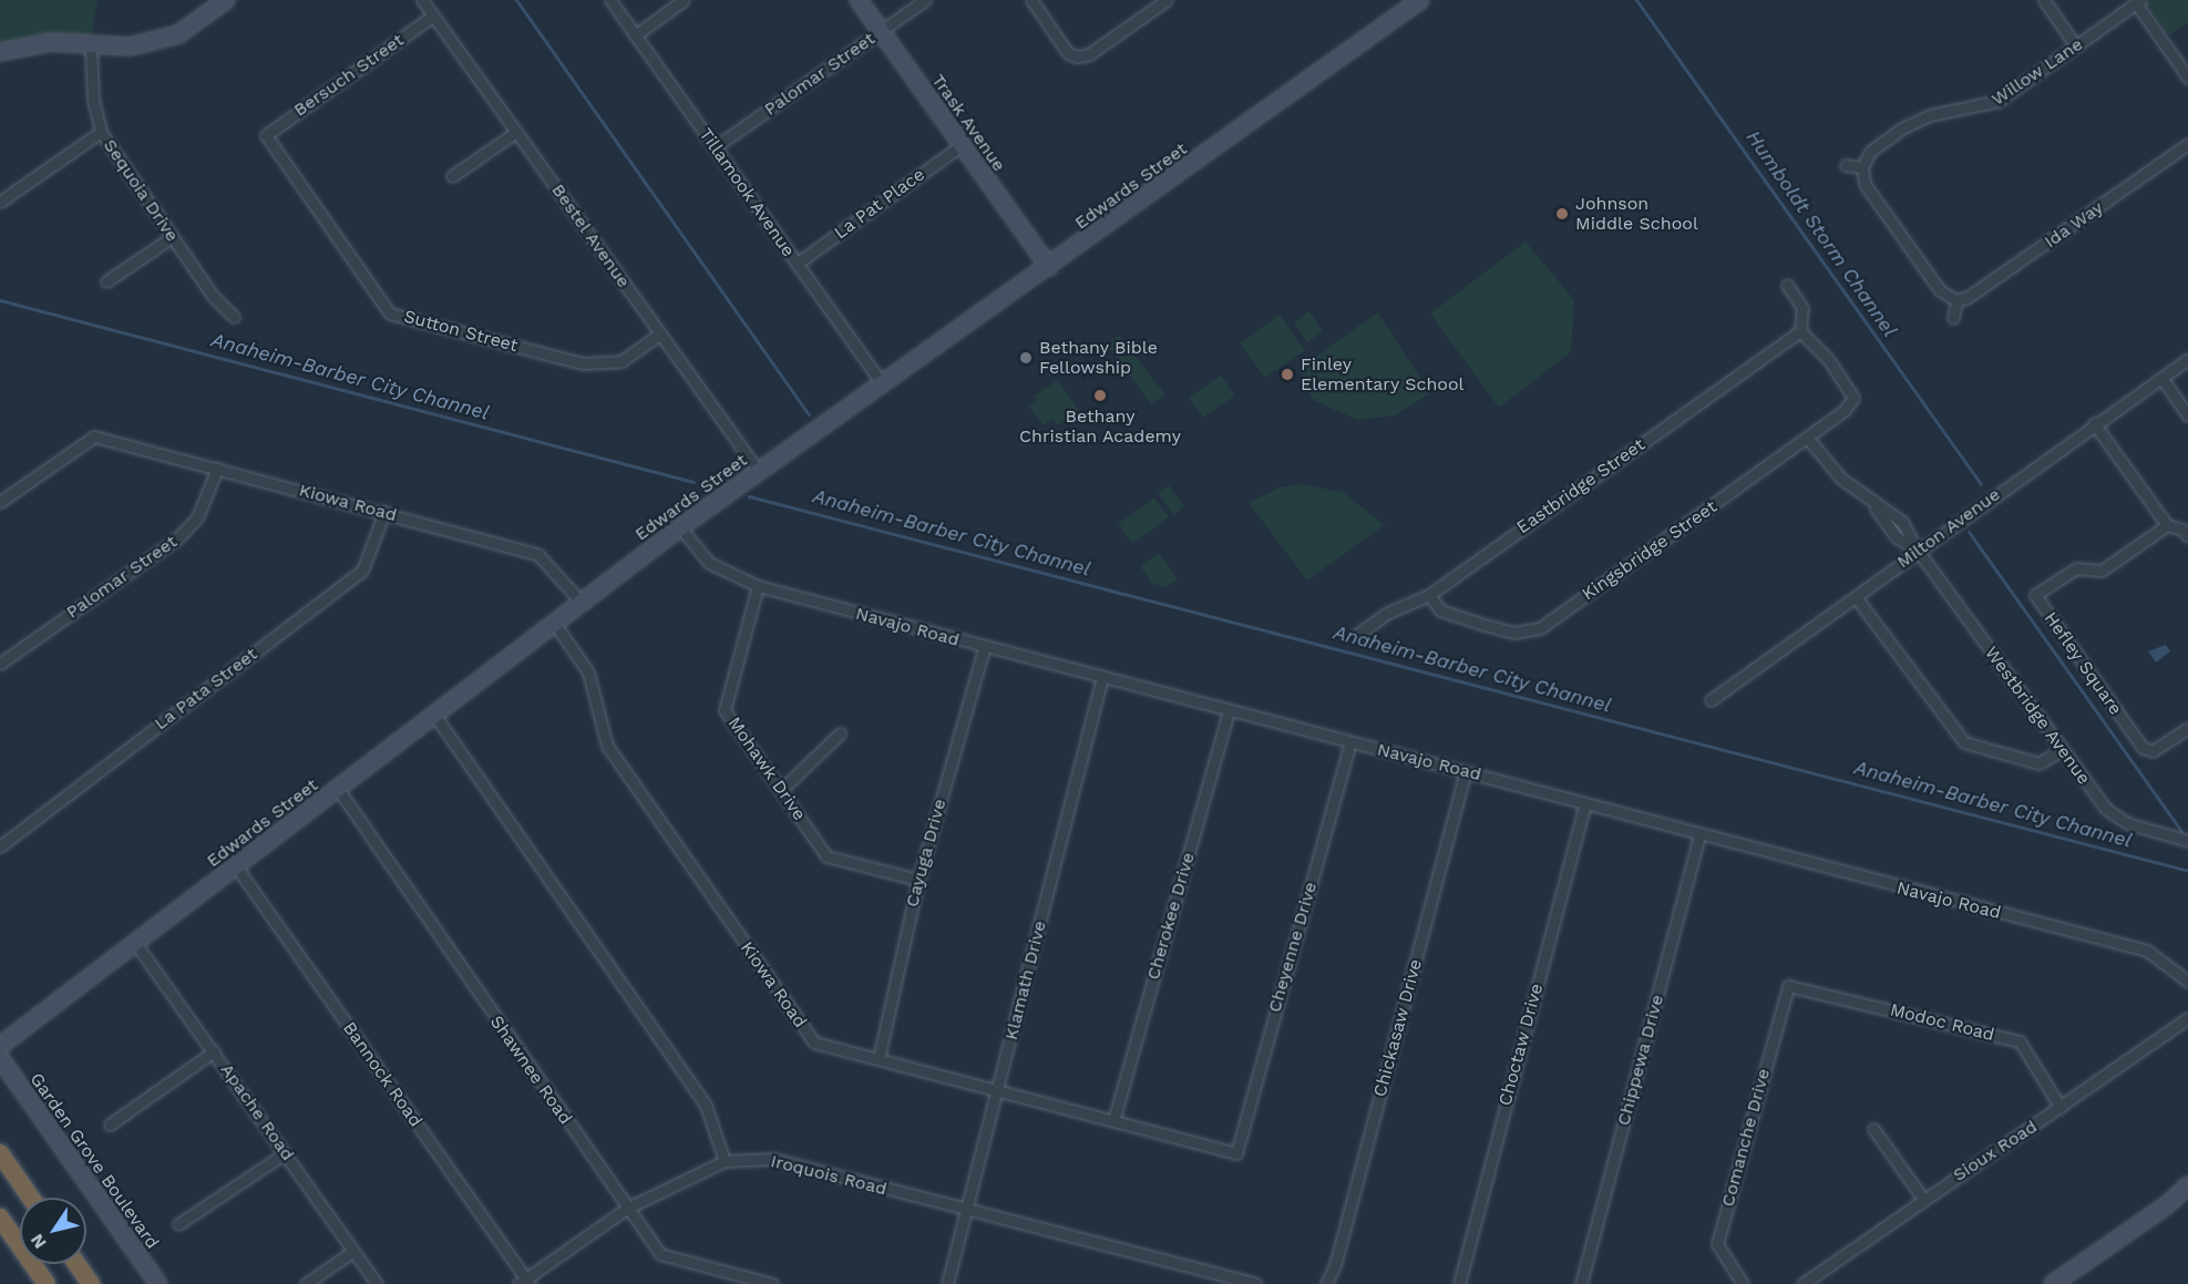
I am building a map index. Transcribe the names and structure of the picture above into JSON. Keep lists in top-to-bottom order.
{
  "streets": {
    "street": [
      "Willow Lane",
      "Palomar Street",
      "Bersuch Street",
      "Trask Avenue",
      "Edwards Street",
      "Sequoia Drive",
      "Tillamook Avenue",
      "La Pat Place",
      "Ida Way",
      "Bestel Avenue",
      "Sutton Street",
      "Eastbridge Street",
      "Kiowa Road",
      "Milton Avenue",
      "Kingsbridge Street",
      "Navajo Road",
      "Hefley Square",
      "La Pata Street",
      "Westbridge Avenue",
      "Mohawk Drive",
      "Cayuga Drive",
      "Cherokee Drive",
      "Cheyenne Drive",
      "Klamath Drive",
      "Modoc Road",
      "Chickasaw Drive",
      "Choctaw Drive",
      "Chippewa Drive",
      "Shawnee Road",
      "Bannock Road",
      "Apache Road",
      "Comanche Drive",
      "Sioux Road",
      "Garden Grove Boulevard",
      "Iroquois Road"
    ]
  },
  "crossings": [
    ["Palomar Street", "Trask Avenue"],
    ["Palomar Street", "Tillamook Avenue"],
    ["Palomar Street", "Kiowa Road"],
    ["Bersuch Street", "Bestel Avenue"],
    ["Bersuch Street", "Sutton Street"],
    ["Trask Avenue", "Edwards Street"],
    ["Trask Avenue", "La Pat Place"],
    ["Edwards Street", "Tillamook Avenue"],
    ["Edwards Street", "Bestel Avenue"],
    ["Edwards Street", "Kiowa Road"],
    ["Edwards Street", "Navajo Road"],
    ["Edwards Street", "Shawnee Road"],
    ["Edwards Street", "Bannock Road"],
    ["Edwards Street", "Apache Road"],
    ["Tillamook Avenue", "La Pat Place"],
    ["Bestel Avenue", "Sutton Street"],
    ["Eastbridge Street", "Kingsbridge Street"],
    ["Kiowa Road", "La Pata Street"],
    ["Kiowa Road", "Cayuga Drive"],
    ["Kiowa Road", "Cherokee Drive"],
    ["Kiowa Road", "Cheyenne Drive"],
    ["Kiowa Road", "Klamath Drive"],
    ["Milton Avenue", "Westbridge Avenue"],
    ["Kingsbridge Street", "Westbridge Avenue"],
    ["Navajo Road", "Mohawk Drive"],
    ["Navajo Road", "Cayuga Drive"],
    ["Navajo Road", "Cherokee Drive"],
    ["Navajo Road", "Cheyenne Drive"],
    ["Navajo Road", "Klamath Drive"],
    ["Navajo Road", "Chickasaw Drive"],
    ["Navajo Road", "Choctaw Drive"],
    ["Navajo Road", "Chippewa Drive"],
    ["Mohawk Drive", "Cayuga Drive"],
    ["Klamath Drive", "Iroquois Road"],
    ["Modoc Road", "Comanche Drive"],
    ["Modoc Road", "Sioux Road"]
  ],
  "water": ["Humboldt Storm Channel", "Anaheim-Barber City Channel"],
  "places": [
    "Johnson Middle School",
    "Bethany Bible Fellowship",
    "Finley Elementary School",
    "Bethany Christian Academy"
  ],
  "north": "bottom left"
}
